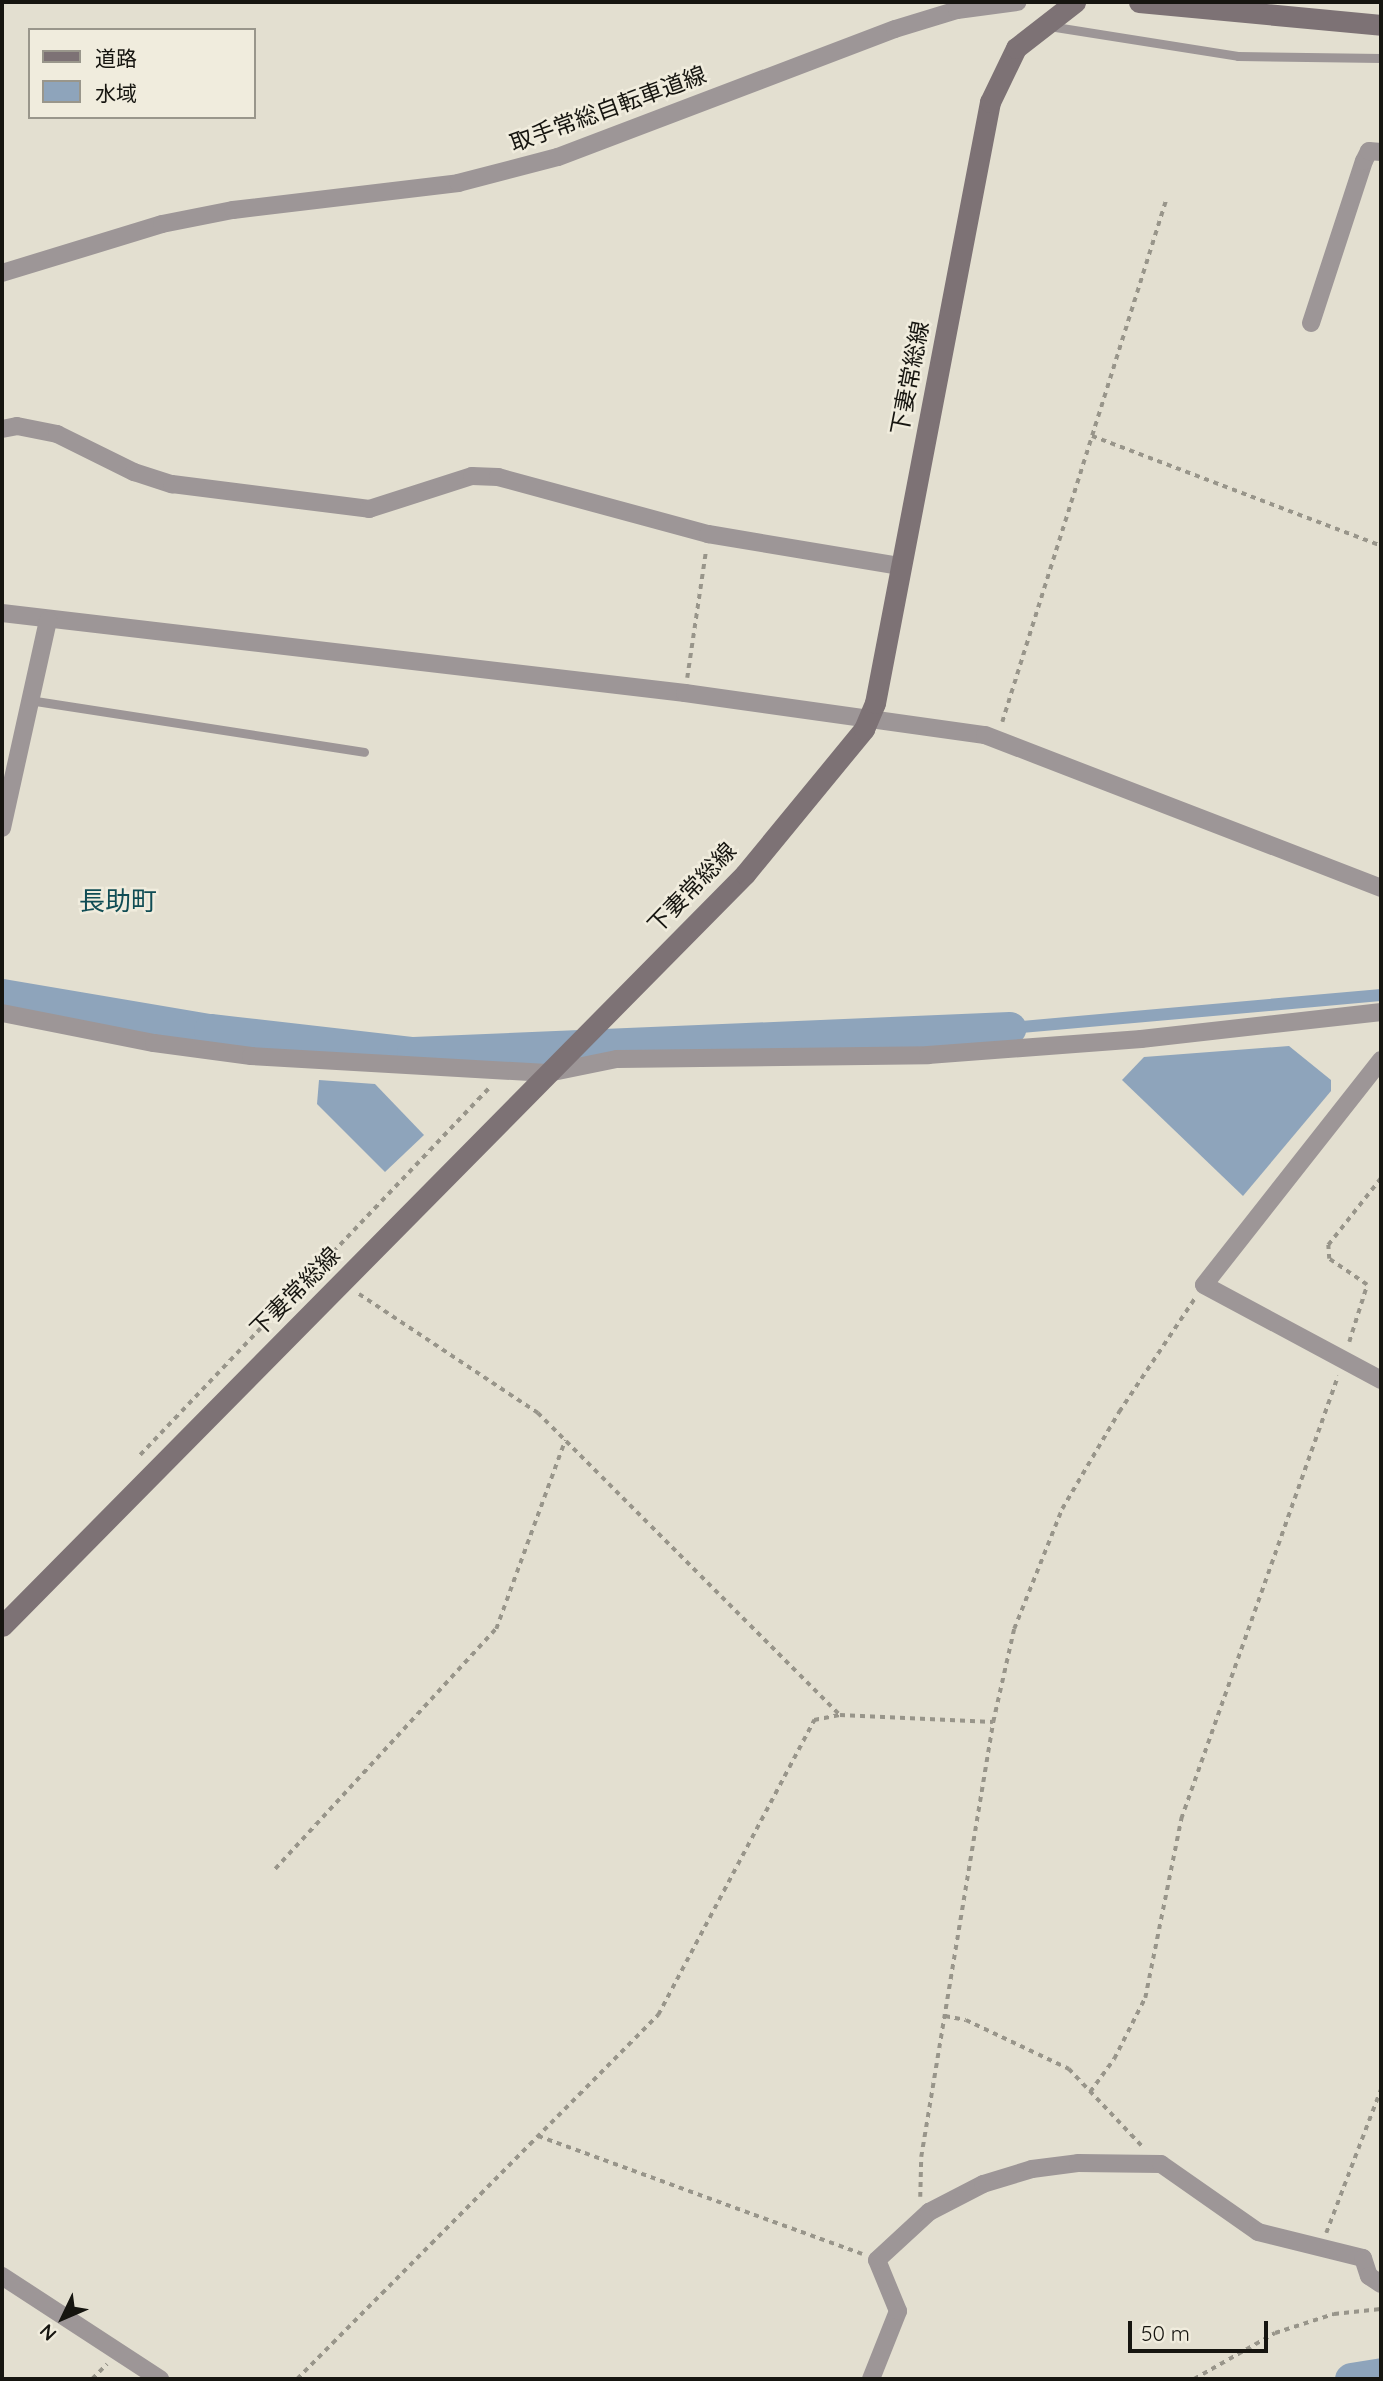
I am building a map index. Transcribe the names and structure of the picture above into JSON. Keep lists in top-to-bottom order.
{
  "streets": {
    "main road": ["下妻常総線"],
    "street": ["取手常総自転車道線"]
  },
  "districts": ["長助町"],
  "legend": ["道路", "水域"],
  "scale_bar": "50 m",
  "north": "bottom left"
}
